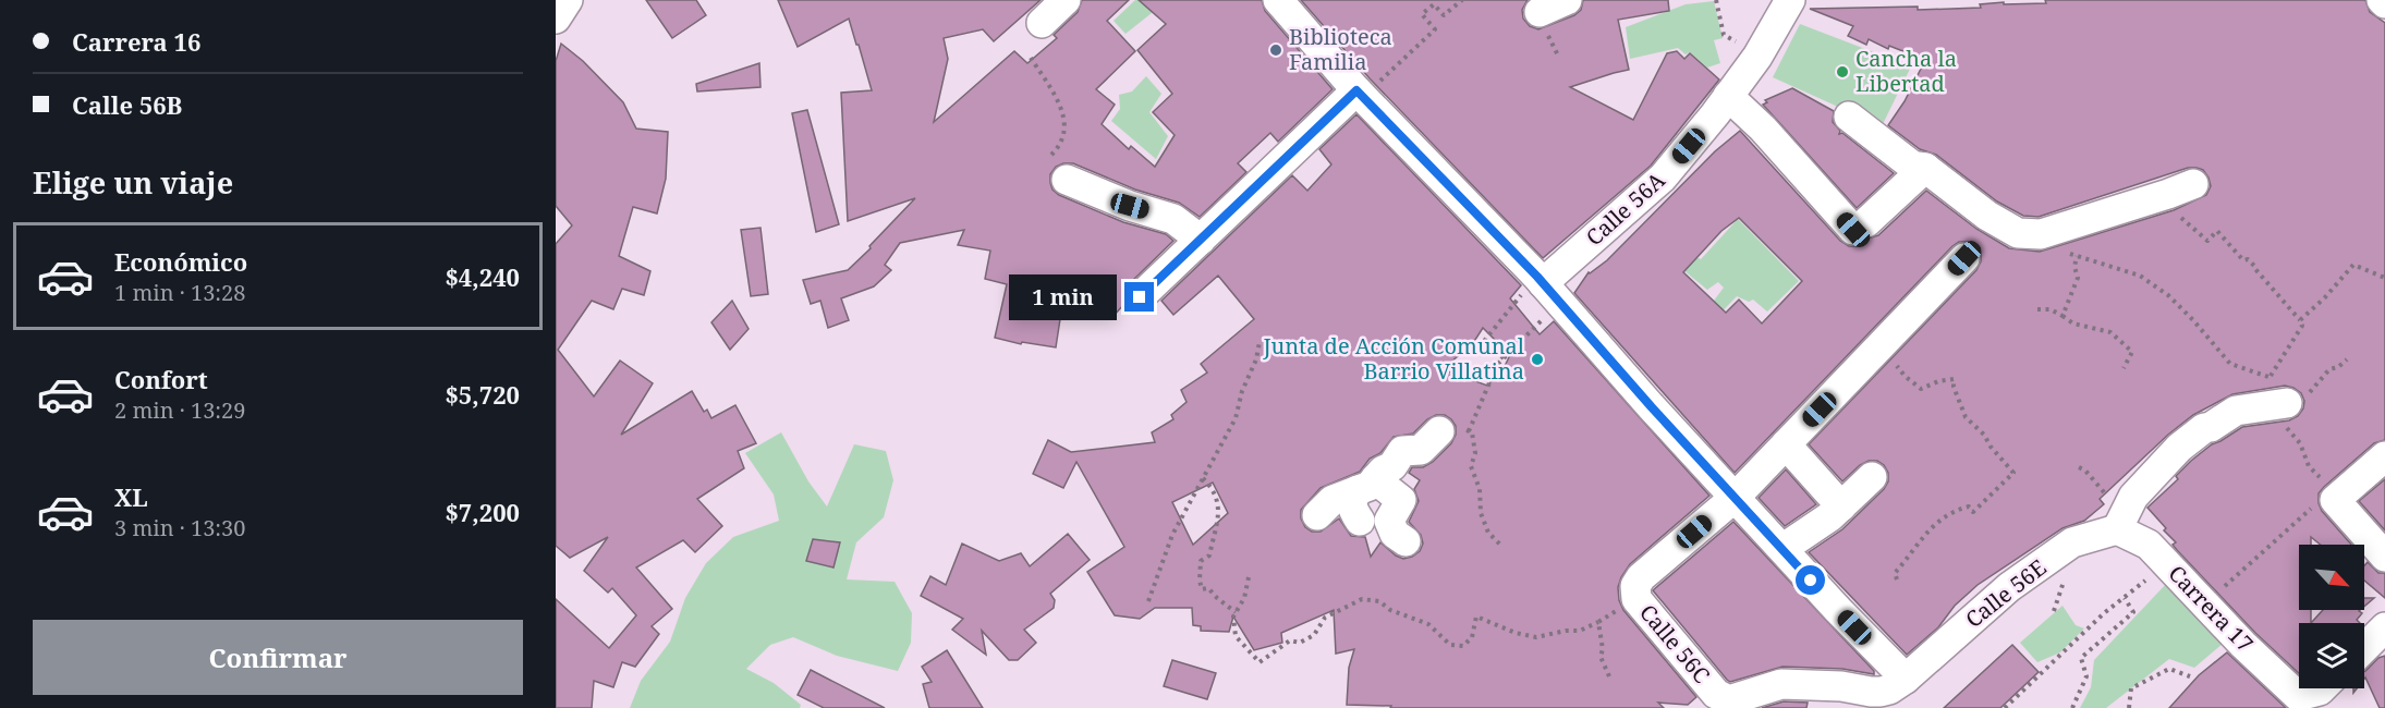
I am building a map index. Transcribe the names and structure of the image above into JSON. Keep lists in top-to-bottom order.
{
  "streets": {
    "street": [
      "Calle 56A",
      "Calle 56E",
      "Carrera 17",
      "Calle 56C"
    ]
  },
  "crossings": [
    ["Calle 56E", "Carrera 17"],
    ["Calle 56E", "Calle 56C"]
  ],
  "places": ["Biblioteca Familia", "Cancha la Libertad", "Junta de Acción Comunal Barrio Villatina"],
  "north": "bottom right",
  "page": {
    "banner": ["Carrera 16", "Calle 56B"],
    "heading": "Elige un viaje",
    "list": [
      {
        "name": "Económico",
        "note": "1 min · 13:28",
        "value": "$4,240"
      },
      {
        "name": "Confort",
        "note": "2 min · 13:29",
        "value": "$5,720"
      },
      {
        "name": "XL",
        "note": "3 min · 13:30",
        "value": "$7,200"
      }
    ],
    "bubble": "1 min",
    "buttons": "Confirmar"
  }
}
